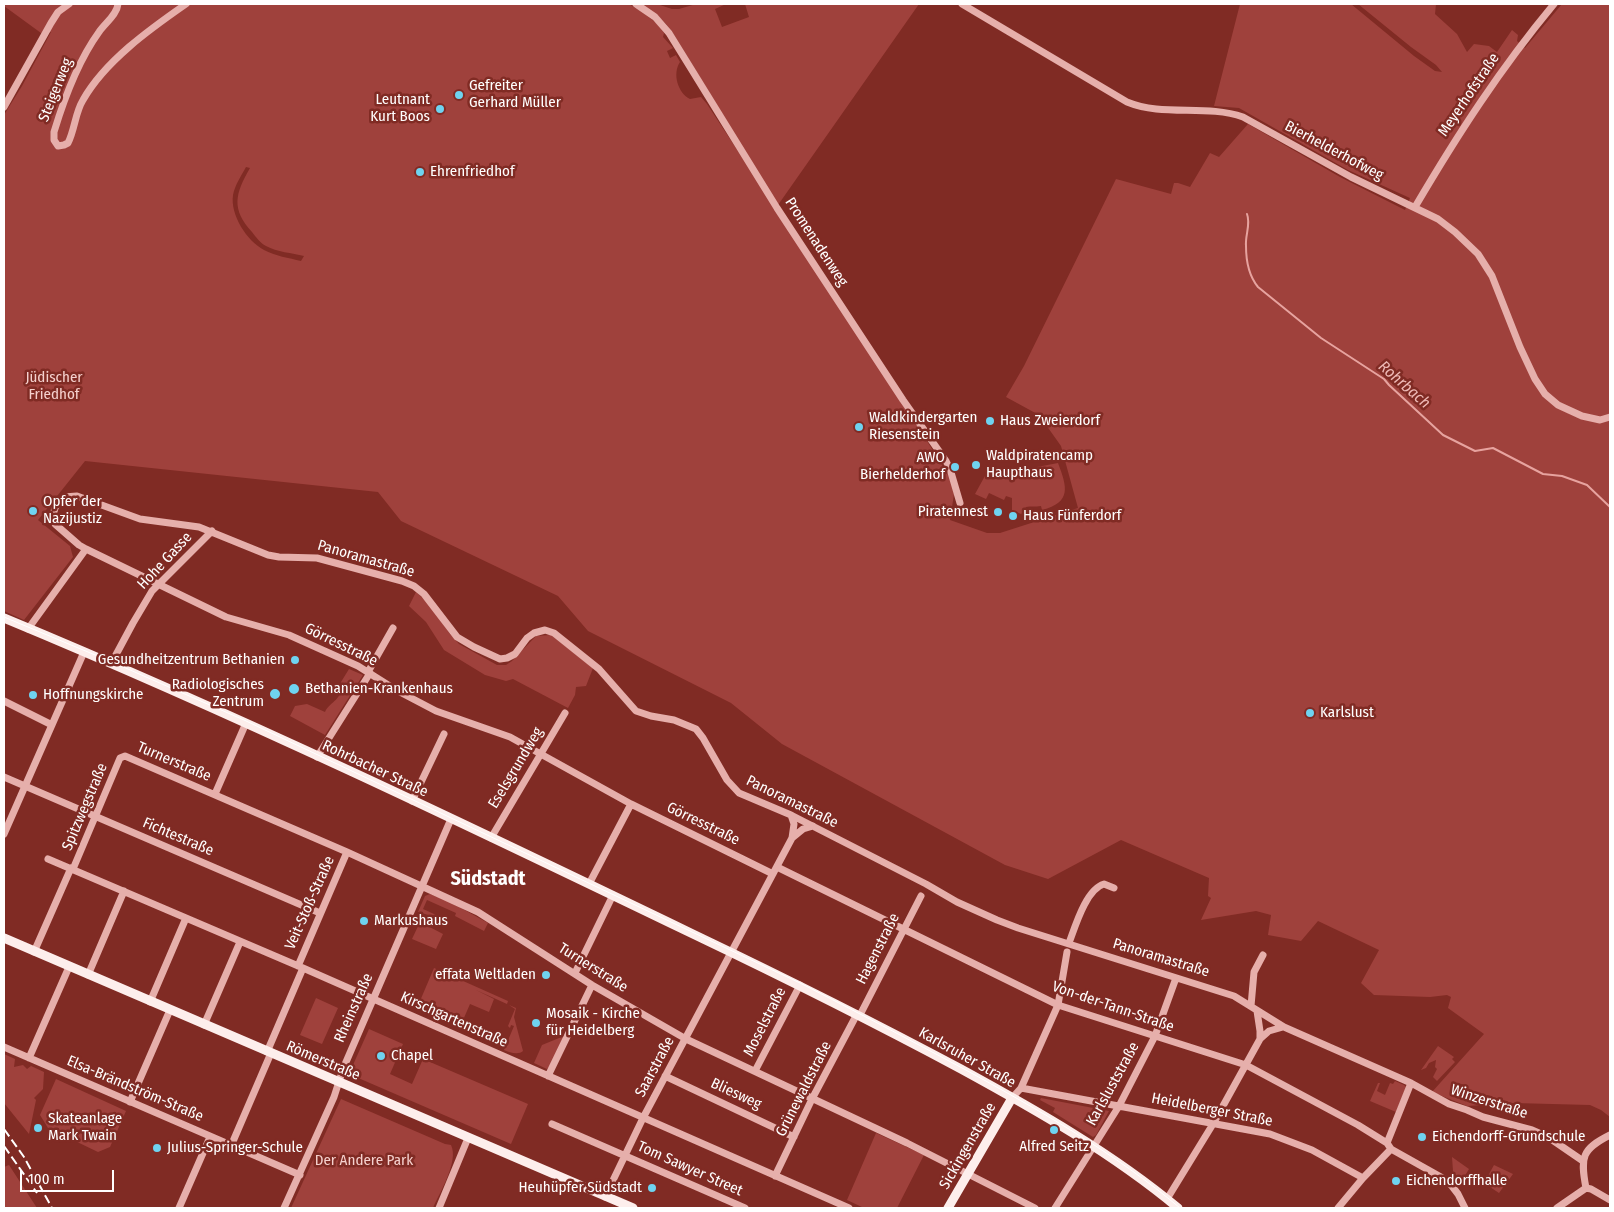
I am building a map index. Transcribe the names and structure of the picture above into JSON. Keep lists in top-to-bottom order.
{
  "streets": {
    "main road": [
      "Rohrbacher Straße",
      "Karlsruher Straße",
      "Römerstraße",
      "Sickingenstraße"
    ],
    "street": [
      "Steigerweg",
      "Meyerhofstraße",
      "Bierhelderhofweg",
      "Promenadenweg",
      "Panoramastraße",
      "Hohe Gasse",
      "Görresstraße",
      "Turnerstraße",
      "Eselsgrundweg",
      "Spitzwegstraße",
      "Fichtestraße",
      "Veit-Stoß-Straße",
      "Hagenstraße",
      "Von-der-Tann-Straße",
      "Rheinstraße",
      "Kirschgartenstraße",
      "Moselstraße",
      "Saarstraße",
      "Karlsluststraße",
      "Elsa-Brändström-Straße",
      "Grünewaldstraße",
      "Bliesweg",
      "Winzerstraße",
      "Heidelberger Straße",
      "Tom Sawyer Street"
    ]
  },
  "crossings": [
    ["Meyerhofstraße", "Bierhelderhofweg"],
    ["Panoramastraße", "Hohe Gasse"],
    ["Panoramastraße", "Görresstraße"],
    ["Panoramastraße", "Karlsluststraße"],
    ["Panoramastraße", "Winzerstraße"],
    ["Hohe Gasse", "Görresstraße"],
    ["Hohe Gasse", "Rohrbacher Straße"],
    ["Görresstraße", "Eselsgrundweg"],
    ["Görresstraße", "Saarstraße"],
    ["Turnerstraße", "Rohrbacher Straße"],
    ["Turnerstraße", "Spitzwegstraße"],
    ["Turnerstraße", "Veit-Stoß-Straße"],
    ["Turnerstraße", "Rheinstraße"],
    ["Turnerstraße", "Moselstraße"],
    ["Turnerstraße", "Saarstraße"],
    ["Turnerstraße", "Grünewaldstraße"],
    ["Turnerstraße", "Sickingenstraße"],
    ["Eselsgrundweg", "Rohrbacher Straße"],
    ["Rohrbacher Straße", "Rheinstraße"],
    ["Rohrbacher Straße", "Karlsruher Straße"],
    ["Rohrbacher Straße", "Saarstraße"],
    ["Spitzwegstraße", "Fichtestraße"],
    ["Spitzwegstraße", "Kirschgartenstraße"],
    ["Spitzwegstraße", "Römerstraße"],
    ["Fichtestraße", "Veit-Stoß-Straße"],
    ["Veit-Stoß-Straße", "Kirschgartenstraße"],
    ["Veit-Stoß-Straße", "Römerstraße"],
    ["Hagenstraße", "Von-der-Tann-Straße"],
    ["Hagenstraße", "Karlsruher Straße"],
    ["Hagenstraße", "Grünewaldstraße"],
    ["Von-der-Tann-Straße", "Saarstraße"],
    ["Von-der-Tann-Straße", "Karlsluststraße"],
    ["Rheinstraße", "Kirschgartenstraße"],
    ["Rheinstraße", "Römerstraße"],
    ["Rheinstraße", "Elsa-Brändström-Straße"],
    ["Kirschgartenstraße", "Saarstraße"],
    ["Kirschgartenstraße", "Grünewaldstraße"],
    ["Moselstraße", "Karlsruher Straße"],
    ["Karlsruher Straße", "Saarstraße"],
    ["Karlsruher Straße", "Karlsluststraße"],
    ["Karlsruher Straße", "Grünewaldstraße"],
    ["Karlsruher Straße", "Sickingenstraße"],
    ["Römerstraße", "Saarstraße"],
    ["Saarstraße", "Bliesweg"],
    ["Saarstraße", "Tom Sawyer Street"],
    ["Karlsluststraße", "Heidelberger Straße"],
    ["Grünewaldstraße", "Bliesweg"]
  ],
  "districts": ["Südstadt"],
  "water": ["Rohrbach"],
  "parks": ["Jüdischer Friedhof", "Der Andere Park"],
  "places": [
    "Gefreiter Gerhard Müller",
    "Leutnant Kurt Boos",
    "Ehrenfriedhof",
    "Haus Zweierdorf",
    "Waldkindergarten Riesenstein",
    "Waldpiratencamp Haupthaus",
    "AWO Bierhelderhof",
    "Opfer der Nazijustiz",
    "Piratennest",
    "Haus Fünferdorf",
    "Gesundheitzentrum Bethanien",
    "Bethanien-Krankenhaus",
    "Radiologisches Zentrum",
    "Hoffnungskirche",
    "Karlslust",
    "Markushaus",
    "effata Weltladen",
    "Mosaik - Kirche für Heidelberg",
    "Chapel",
    "Skateanlage Mark Twain",
    "Alfred Seitz",
    "Eichendorff-Grundschule",
    "Julius-Springer-Schule",
    "Eichendorffhalle",
    "Heuhüpfer Südstadt"
  ],
  "scale_bar": "100 m"
}
